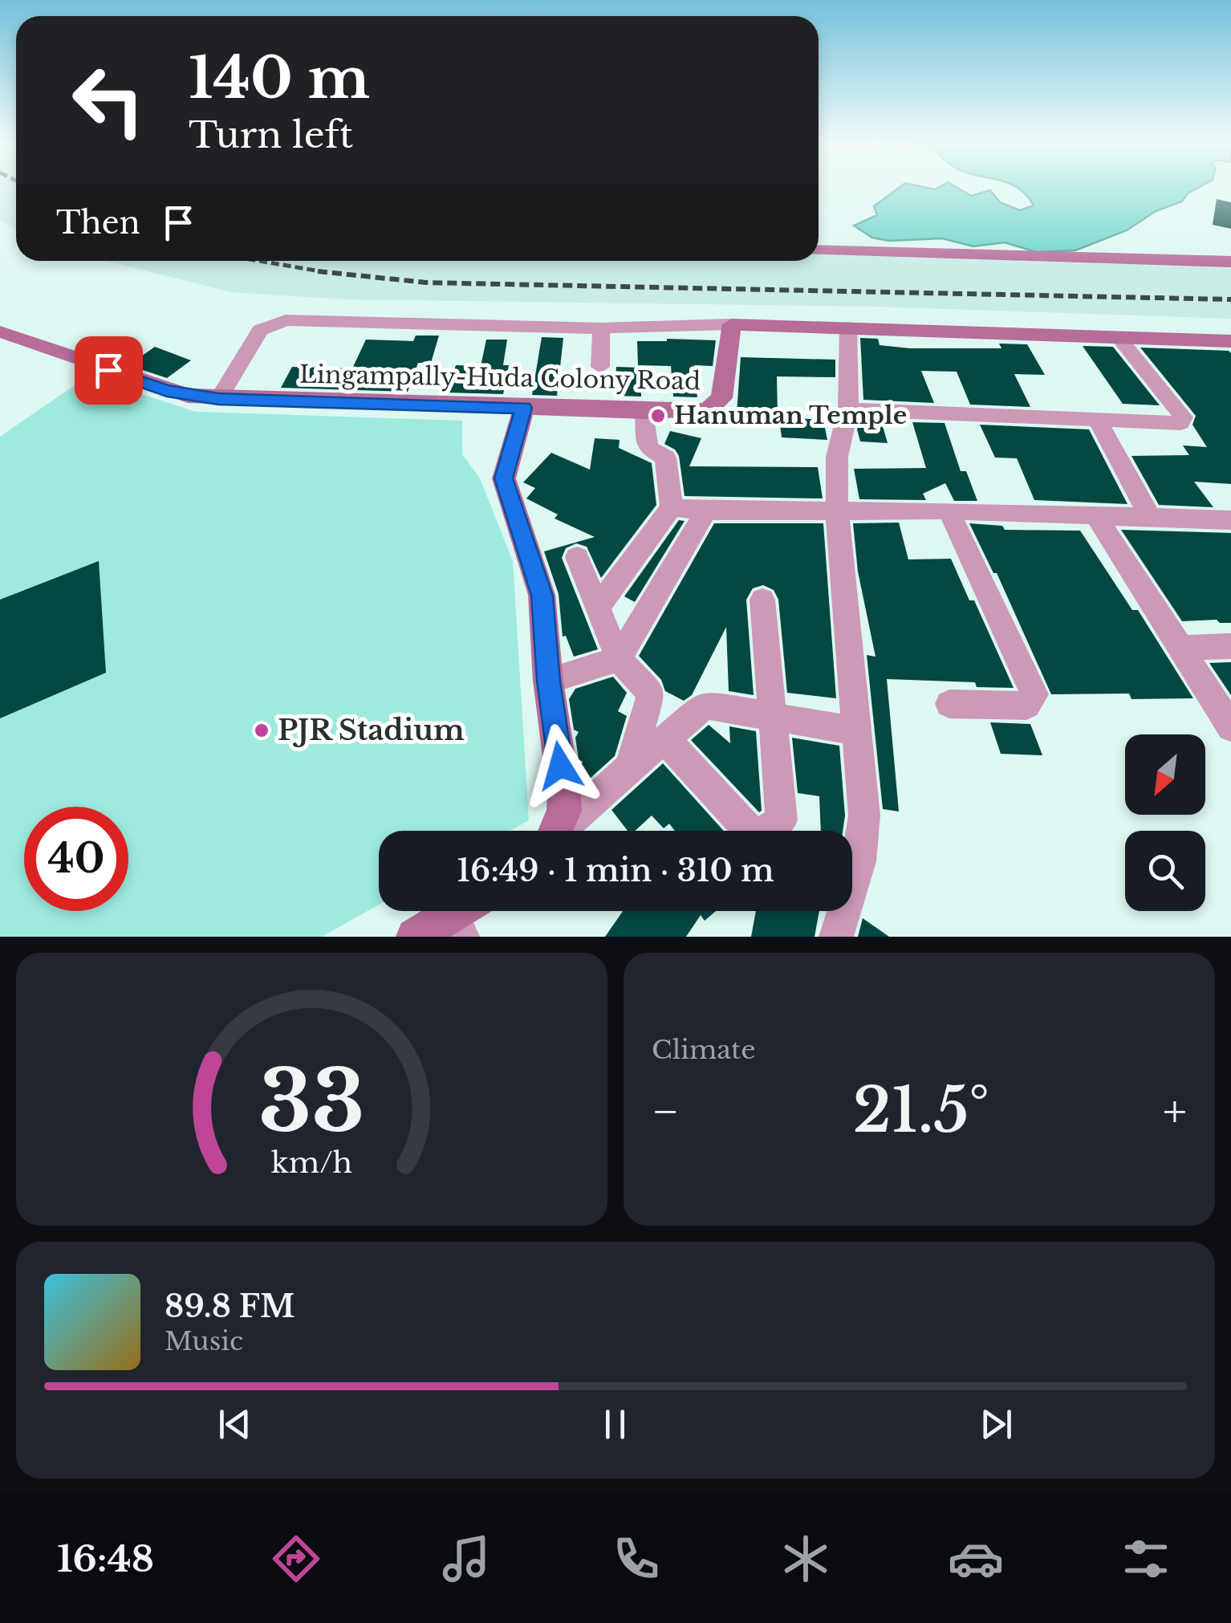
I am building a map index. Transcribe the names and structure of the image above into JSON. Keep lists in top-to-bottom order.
{
  "streets": {
    "street": ["Lingampally-Huda Colony Road"]
  },
  "places": ["Hanuman Temple", "PJR Stadium"],
  "north": "bottom left",
  "page": {
    "turn": ["140 m", "Turn left"],
    "then": "Then",
    "limit": "40",
    "trip": "16:49 · 1 min · 310 m",
    "tile": "Climate",
    "heat": ["−", "21.5°", "+"],
    "song": ["89.8 FM", "Music"],
    "tabs": "16:48",
    "gauge": ["33", "km/h"]
  }
}
